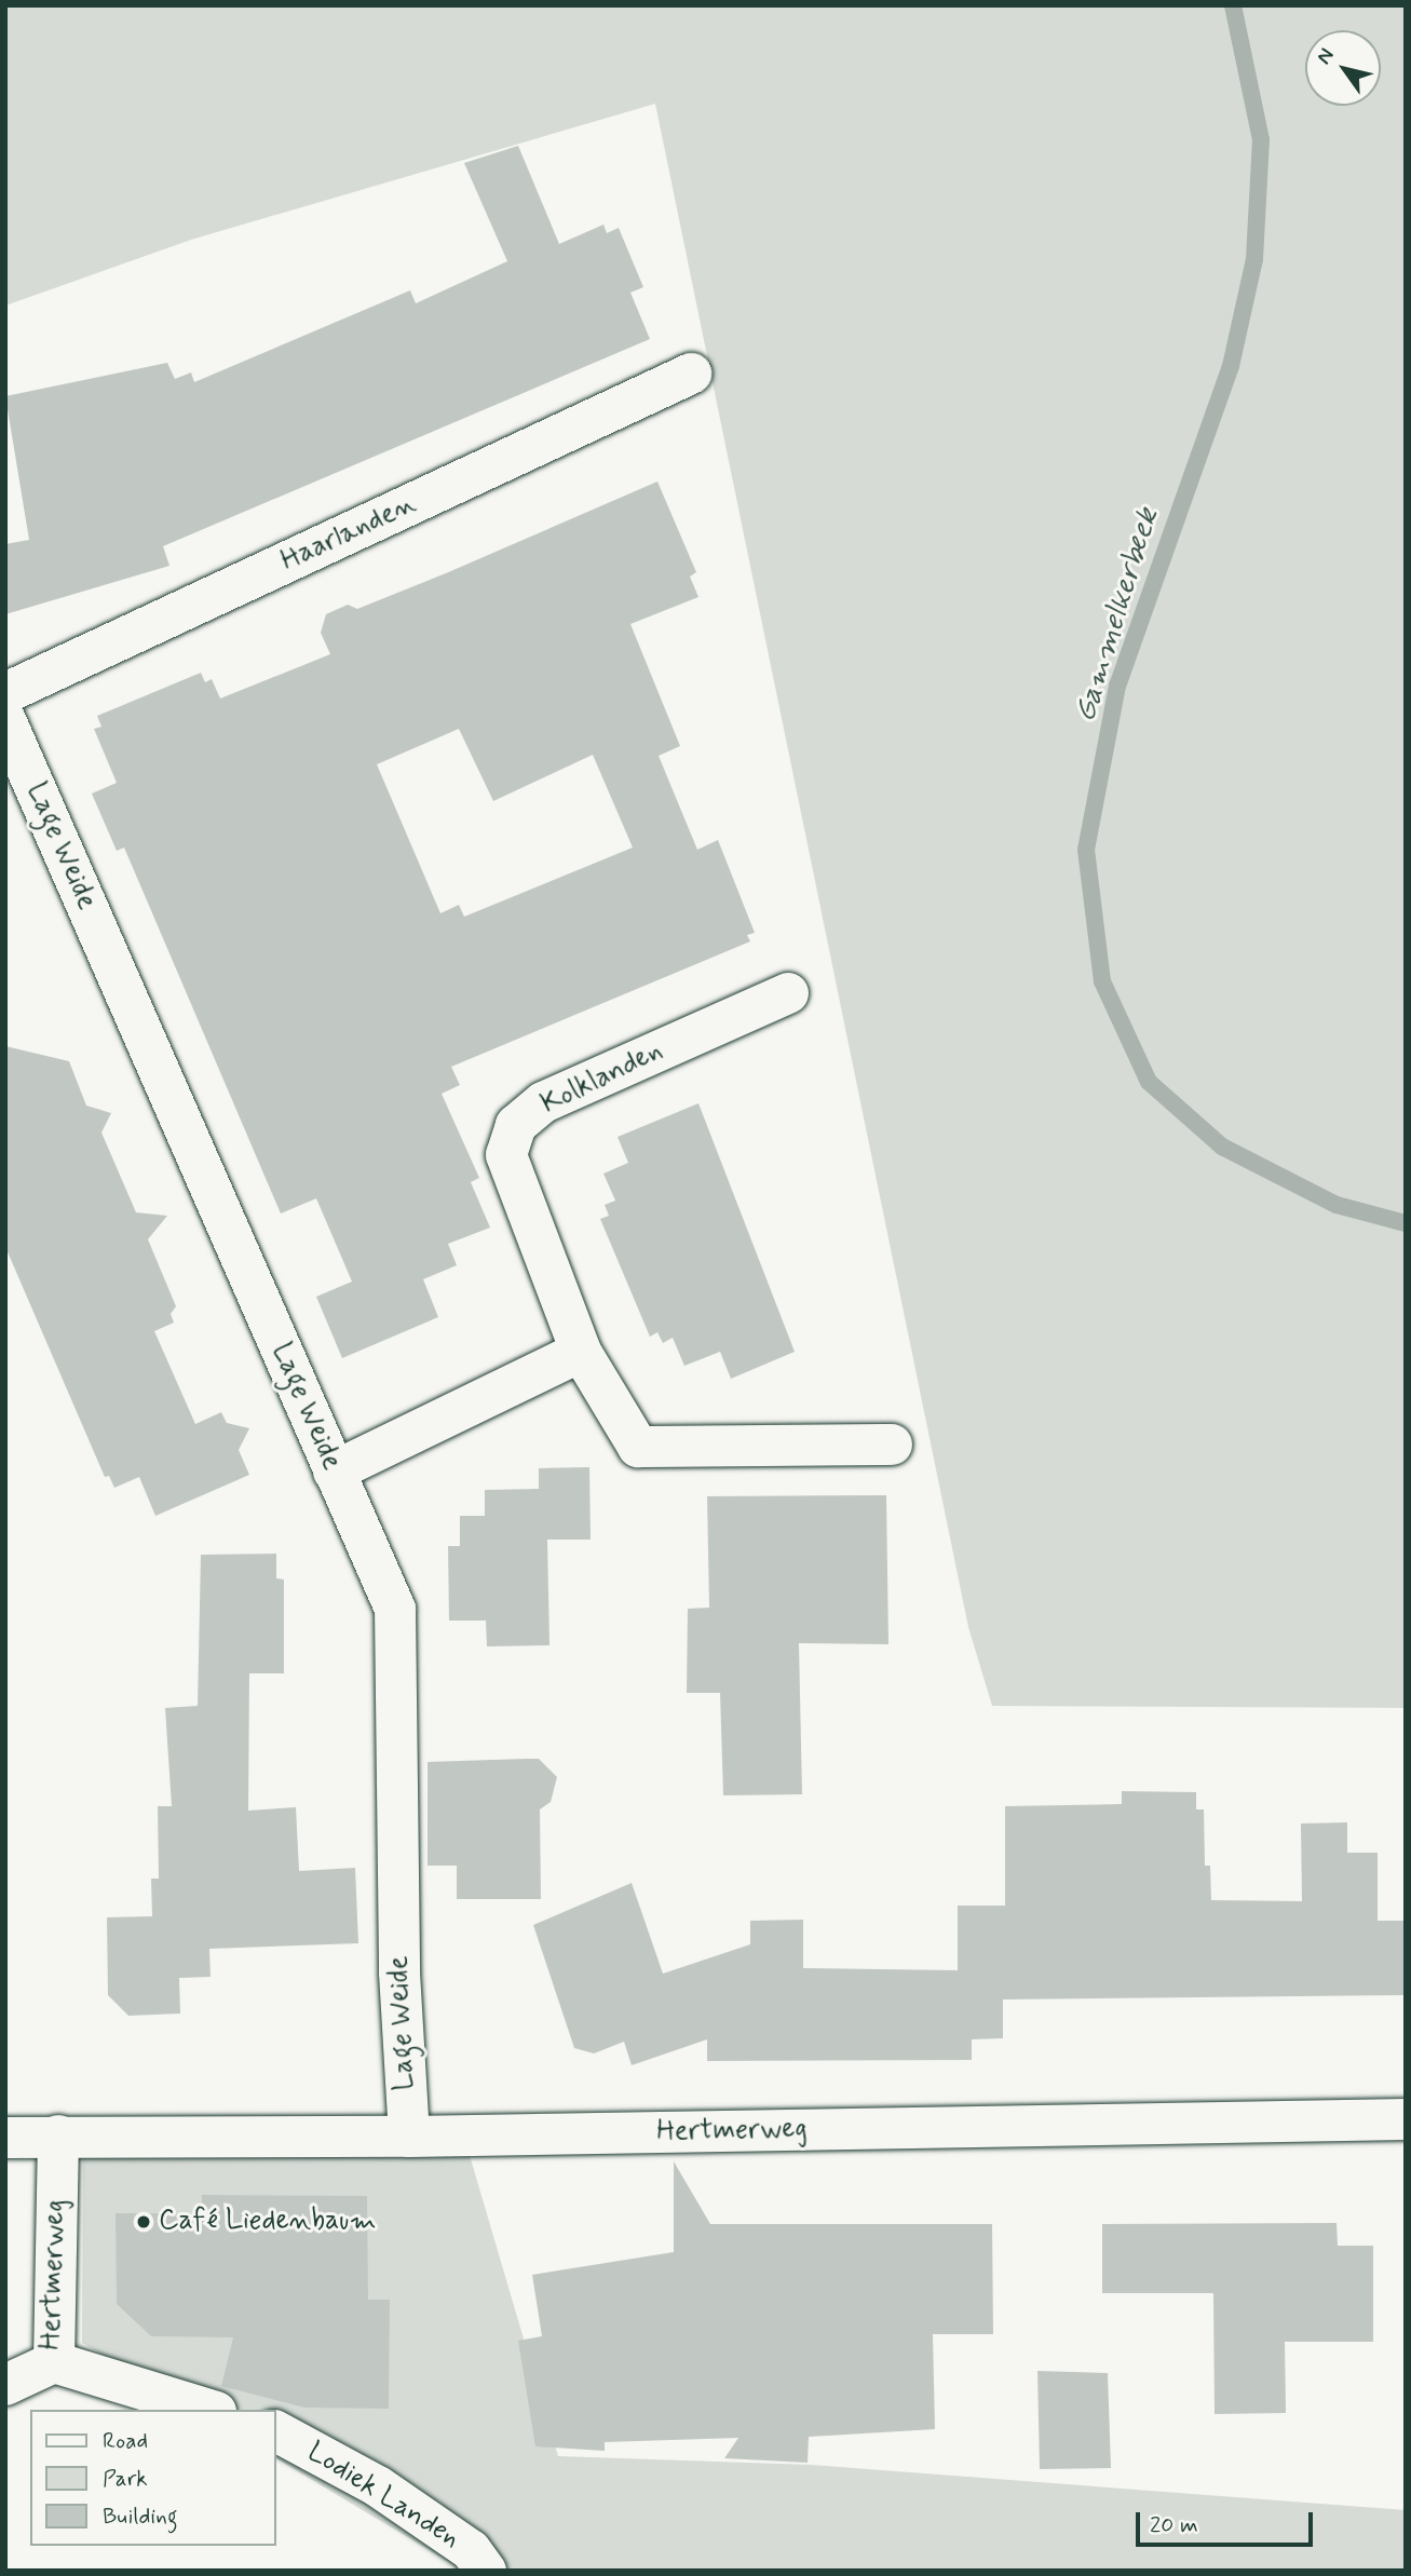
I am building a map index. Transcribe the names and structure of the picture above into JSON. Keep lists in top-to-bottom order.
{
  "streets": {
    "street": [
      "Haarlanden",
      "Lage Weide",
      "Kolklanden",
      "Hertmerweg",
      "Lodiek Landen"
    ]
  },
  "crossings": [
    ["Lage Weide", "Hertmerweg"]
  ],
  "water": ["Gammelkerbeek"],
  "places": ["Café Liedenbaum"],
  "legend": ["Road", "Park", "Building"],
  "scale_bar": "20 m",
  "north": "top left"
}
